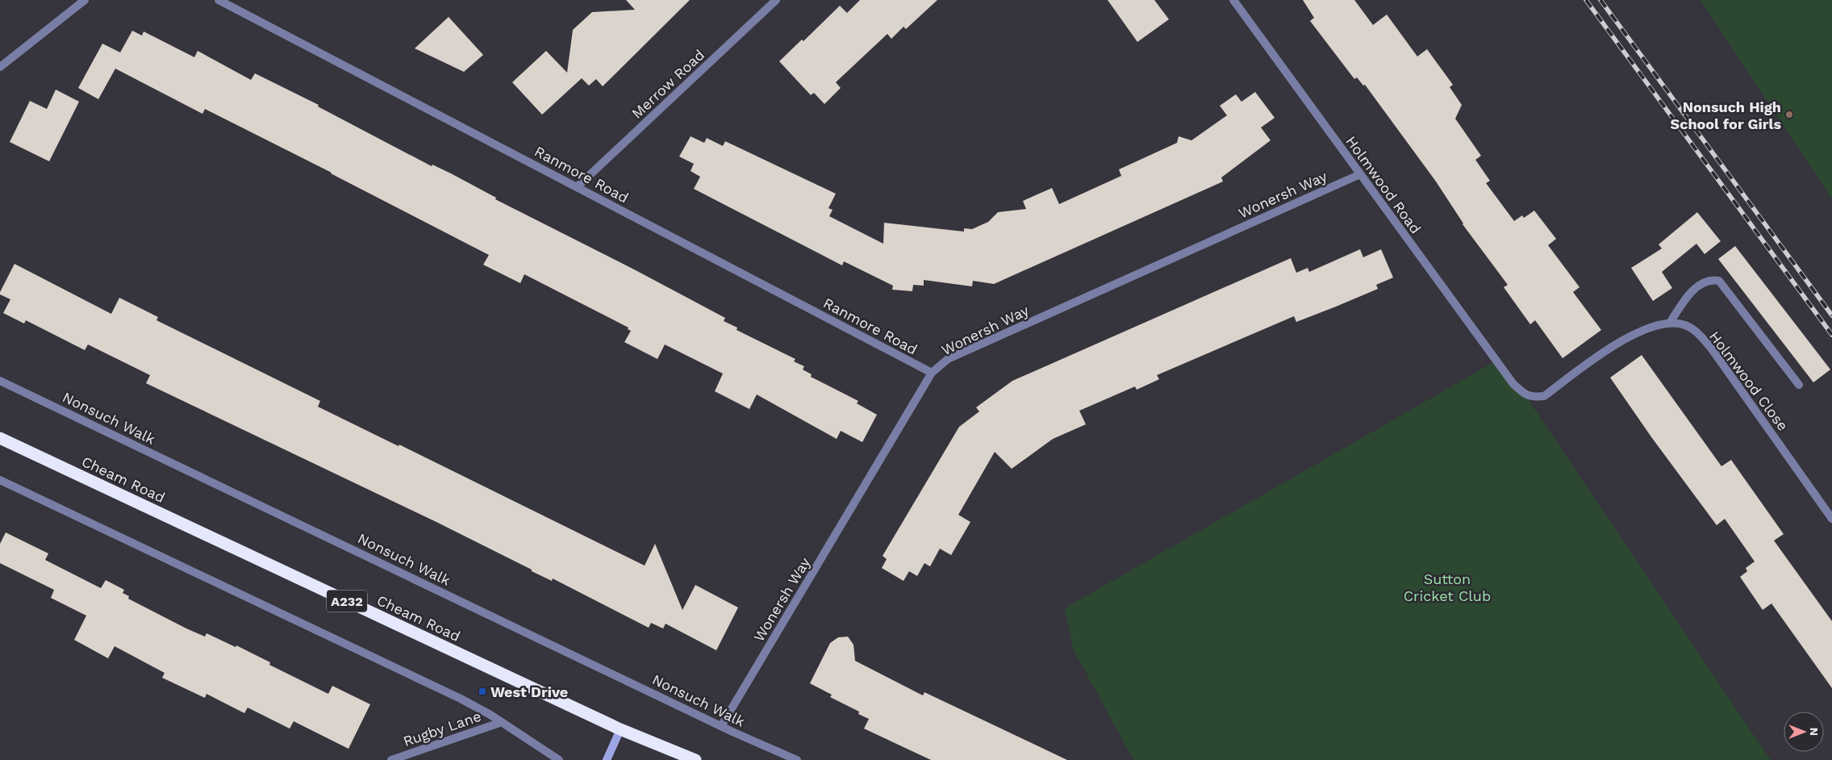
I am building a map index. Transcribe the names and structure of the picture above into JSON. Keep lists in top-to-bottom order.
{
  "streets": {
    "highway": ["Cheam Road", "A232"],
    "street": [
      "Merrow Road",
      "Ranmore Road",
      "Holmwood Road",
      "Wonersh Way",
      "Holmwood Close",
      "Nonsuch Walk",
      "Rugby Lane"
    ]
  },
  "crossings": [
    ["Merrow Road", "Ranmore Road"],
    ["Ranmore Road", "Wonersh Way"],
    ["Holmwood Road", "Wonersh Way"],
    ["Holmwood Road", "Holmwood Close"],
    ["Wonersh Way", "Nonsuch Walk"]
  ],
  "parks": ["Sutton Cricket Club"],
  "places": {
    "other": ["Nonsuch High School for Girls"],
    "transit": ["West Drive"]
  },
  "north": "right"
}
